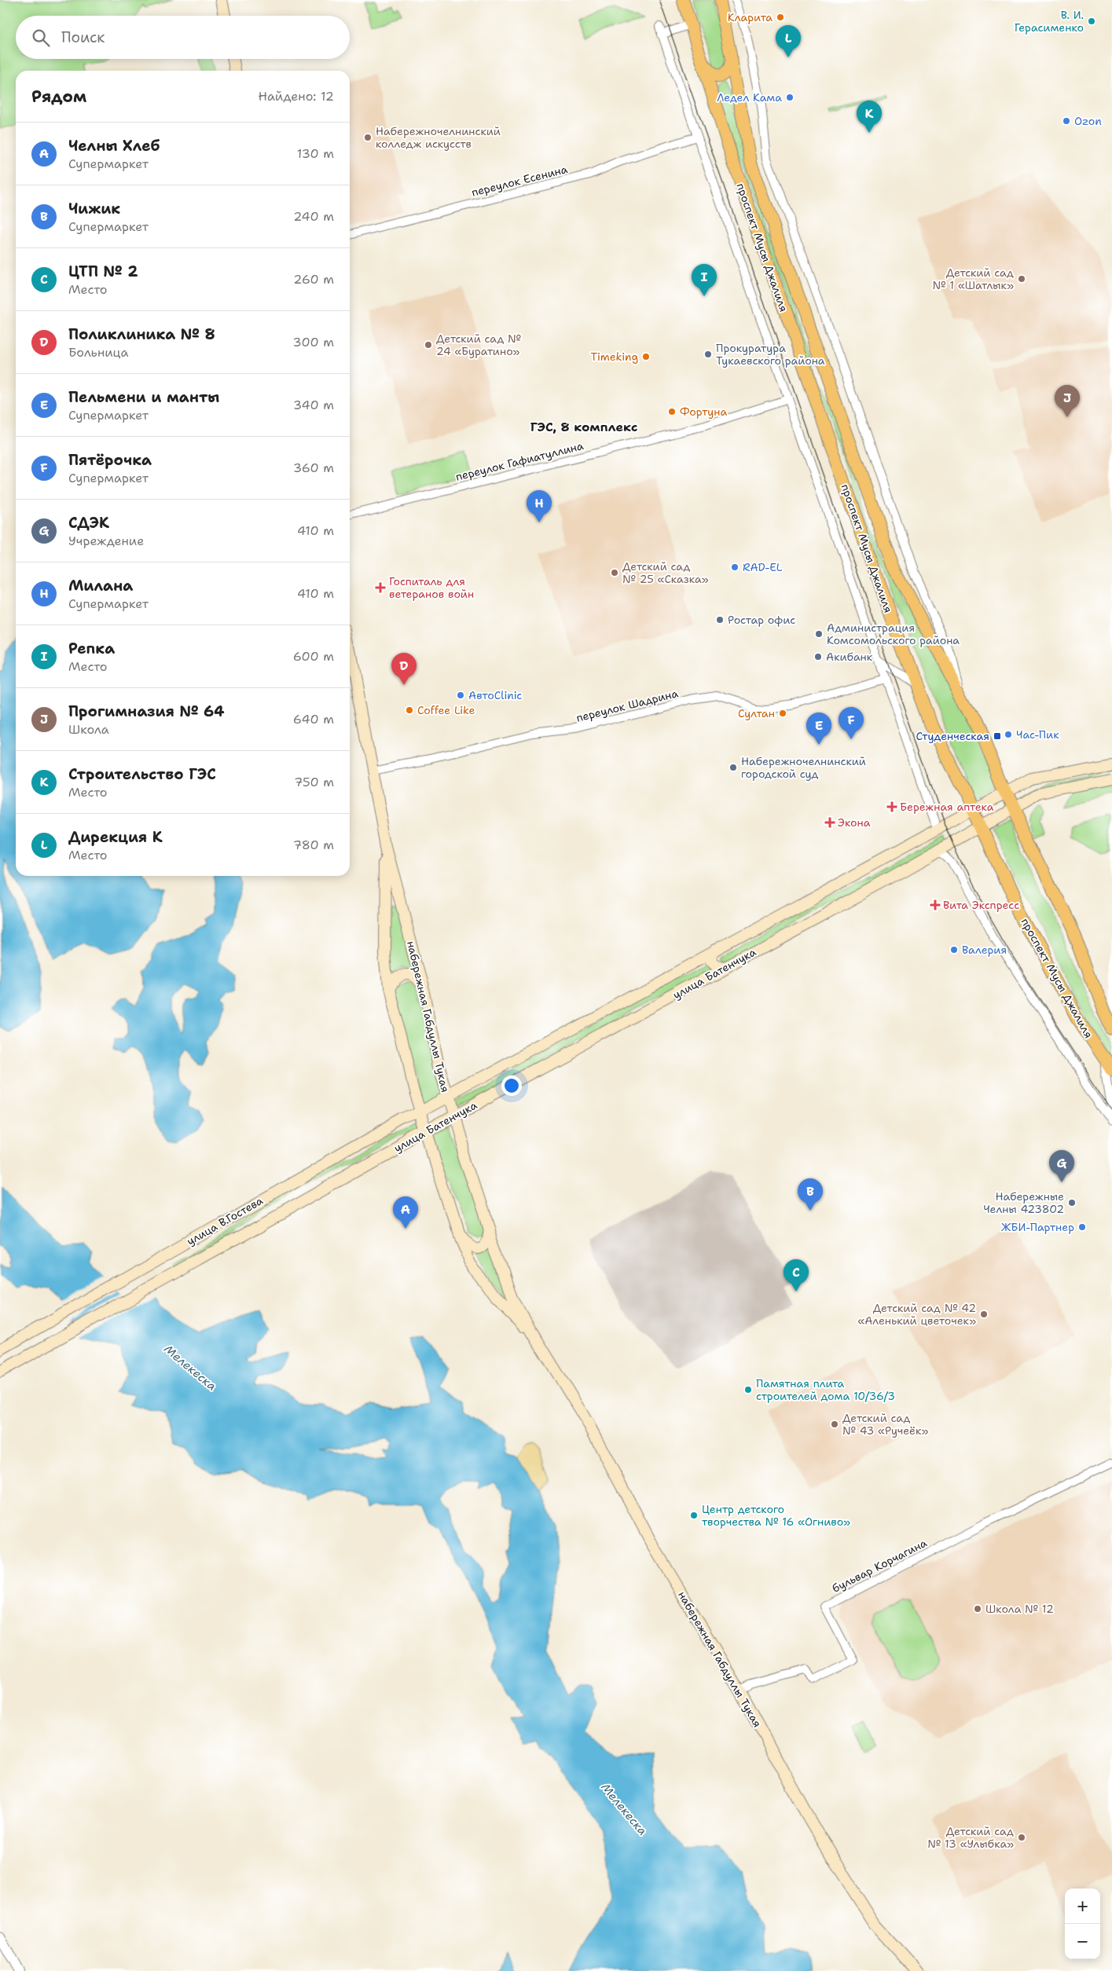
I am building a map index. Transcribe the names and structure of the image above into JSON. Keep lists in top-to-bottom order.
{
  "streets": {
    "main road": [
      "проспект Мусы Джалиля",
      "улица Батенчука",
      "набережная Габдуллы Тукая",
      "улица В.Гостева"
    ],
    "street": [
      "переулок Есенина",
      "переулок Гафиатуллина",
      "переулок Шадрина",
      "бульвар Корчагина"
    ]
  },
  "crossings": [
    ["проспект Мусы Джалиля", "улица Батенчука"],
    ["переулок Шадрина", "набережная Габдуллы Тукая"],
    ["улица Батенчука", "набережная Габдуллы Тукая"],
    ["улица Батенчука", "улица В.Гостева"],
    ["набережная Габдуллы Тукая", "бульвар Корчагина"]
  ],
  "districts": ["ГЭС, 8 комплекс"],
  "water": ["Мелекеска"],
  "places": {
    "other": [
      "Кларита",
      "В. И. Герасименко",
      "Ледел Кама",
      "Ozon",
      "Набережночелнинский колледж искусств",
      "Детский сад № 1 «Шатлык»",
      "Детский сад № 24 «Буратино»",
      "Прокуратура Тукаевского района",
      "Timeking",
      "Фортуна",
      "RAD-EL",
      "Детский сад № 25 «Сказка»",
      "Ростар офис",
      "Администрация Комсомольского района",
      "Акибанк",
      "АвтоClinic",
      "Coffee Like",
      "Султан",
      "Час-Пик",
      "Набережночелнинский городской суд",
      "Валерия",
      "Набережные Челны 423802",
      "ЖБИ-Партнер",
      "Детский сад № 42 «Аленький цветочек»",
      "Памятная плита строителей дома 10/36/3",
      "Детский сад № 43 «Ручеёк»",
      "Центр детского творчества № 16 «Огниво»",
      "Школа № 12",
      "Детский сад № 13 «Улыбка»"
    ],
    "health": [
      "Госпиталь для ветеранов войн",
      "Бережная аптека",
      "Экона",
      "Вита Экспресс"
    ],
    "transit": ["Студенческая"]
  },
  "page": {
    "search": "Поиск",
    "pins": [
      "L",
      "K",
      "I",
      "J",
      "H",
      "D",
      "F",
      "E",
      "G",
      "B",
      "A",
      "C"
    ],
    "heading": ["Рядом", "Найдено: 12"],
    "list": [
      {
        "mark": "A",
        "name": "Челны Хлеб",
        "note": "Супермаркет",
        "value": "130 m"
      },
      {
        "mark": "B",
        "name": "Чижик",
        "note": "Супермаркет",
        "value": "240 m"
      },
      {
        "mark": "C",
        "name": "ЦТП № 2",
        "note": "Место",
        "value": "260 m"
      },
      {
        "mark": "D",
        "name": "Поликлиника № 8",
        "note": "Больница",
        "value": "300 m"
      },
      {
        "mark": "E",
        "name": "Пельмени и манты",
        "note": "Супермаркет",
        "value": "340 m"
      },
      {
        "mark": "F",
        "name": "Пятёрочка",
        "note": "Супермаркет",
        "value": "360 m"
      },
      {
        "mark": "G",
        "name": "СДЭК",
        "note": "Учреждение",
        "value": "410 m"
      },
      {
        "mark": "H",
        "name": "Милана",
        "note": "Супермаркет",
        "value": "410 m"
      },
      {
        "mark": "I",
        "name": "Репка",
        "note": "Место",
        "value": "600 m"
      },
      {
        "mark": "J",
        "name": "Прогимназия № 64",
        "note": "Школа",
        "value": "640 m"
      },
      {
        "mark": "K",
        "name": "Строительство ГЭС",
        "note": "Место",
        "value": "750 m"
      },
      {
        "mark": "L",
        "name": "Дирекция К",
        "note": "Место",
        "value": "780 m"
      }
    ],
    "map_buttons": ["+", "−"]
  }
}
